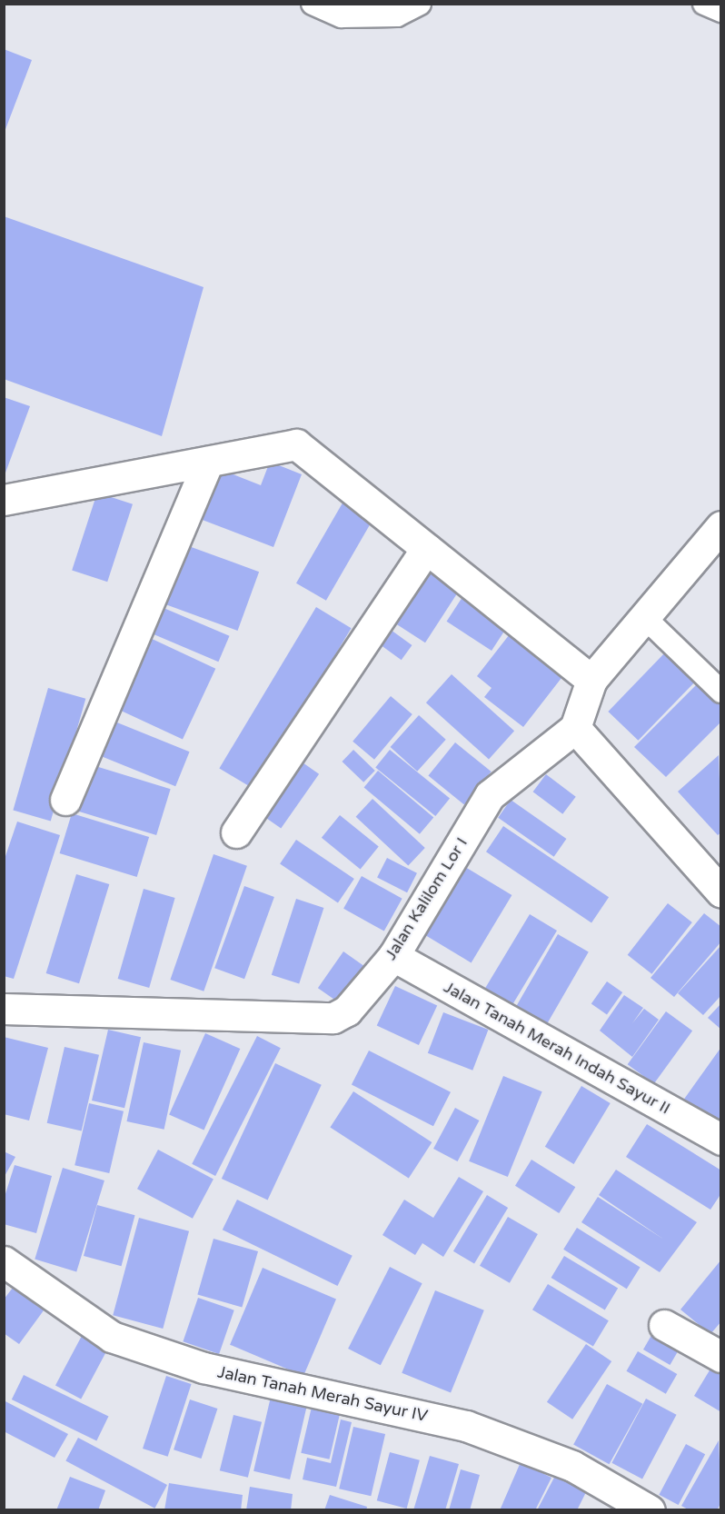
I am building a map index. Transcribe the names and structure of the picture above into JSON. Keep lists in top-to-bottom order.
{
  "streets": {
    "street": ["Jalan Kalilom Lor I", "Jalan Tanah Merah Indah Sayur II", "Jalan Tanah Merah Sayur IV"]
  },
  "crossings": [
    ["Jalan Kalilom Lor I", "Jalan Tanah Merah Indah Sayur II"]
  ]
}
